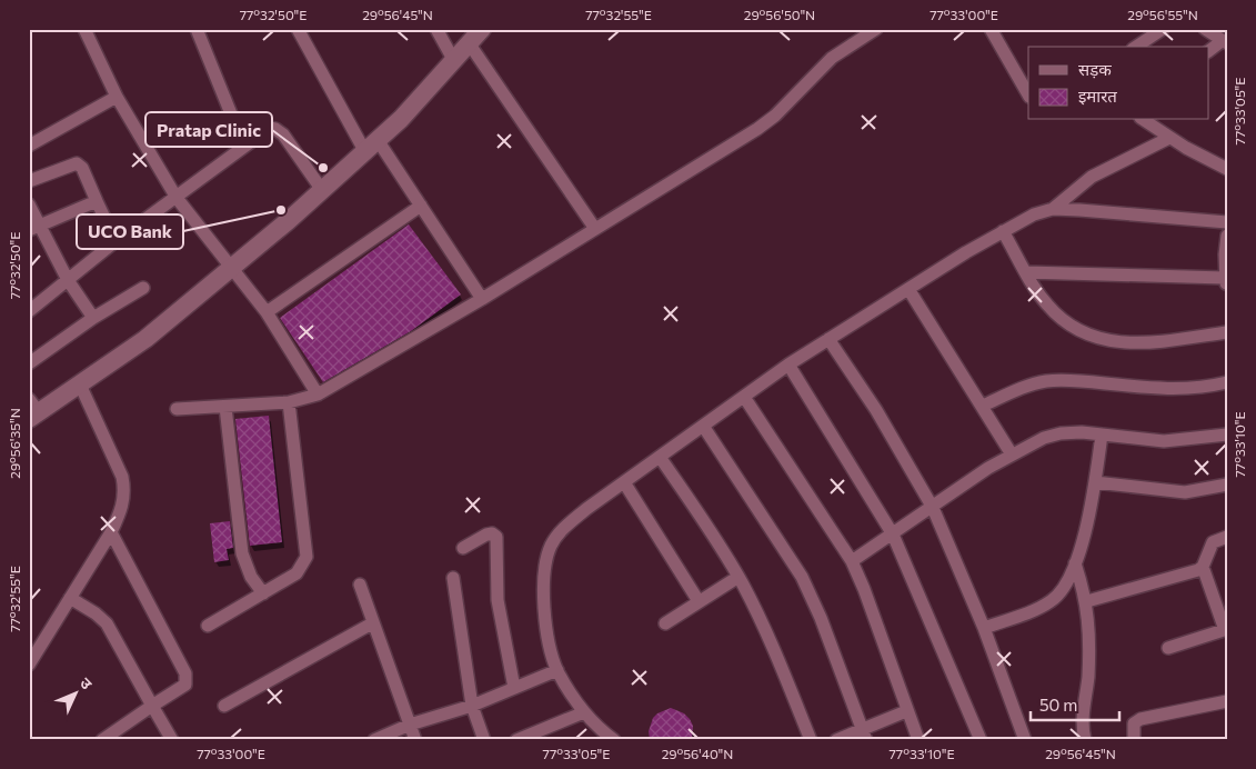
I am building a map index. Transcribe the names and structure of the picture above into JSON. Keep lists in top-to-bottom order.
{
  "places": ["Pratap Clinic", "UCO Bank"],
  "legend": ["सड़क", "इमारत"],
  "scale_bar": "50 m",
  "north": "top right",
  "coordinates": [
    "77°32'50\"E",
    "29°56'45\"N",
    "77°32'55\"E",
    "29°56'50\"N",
    "77°33'00\"E",
    "29°56'55\"N",
    "77°33'05\"E",
    "29°56'35\"N",
    "77°33'10\"E",
    "29°56'40\"N"
  ]
}
